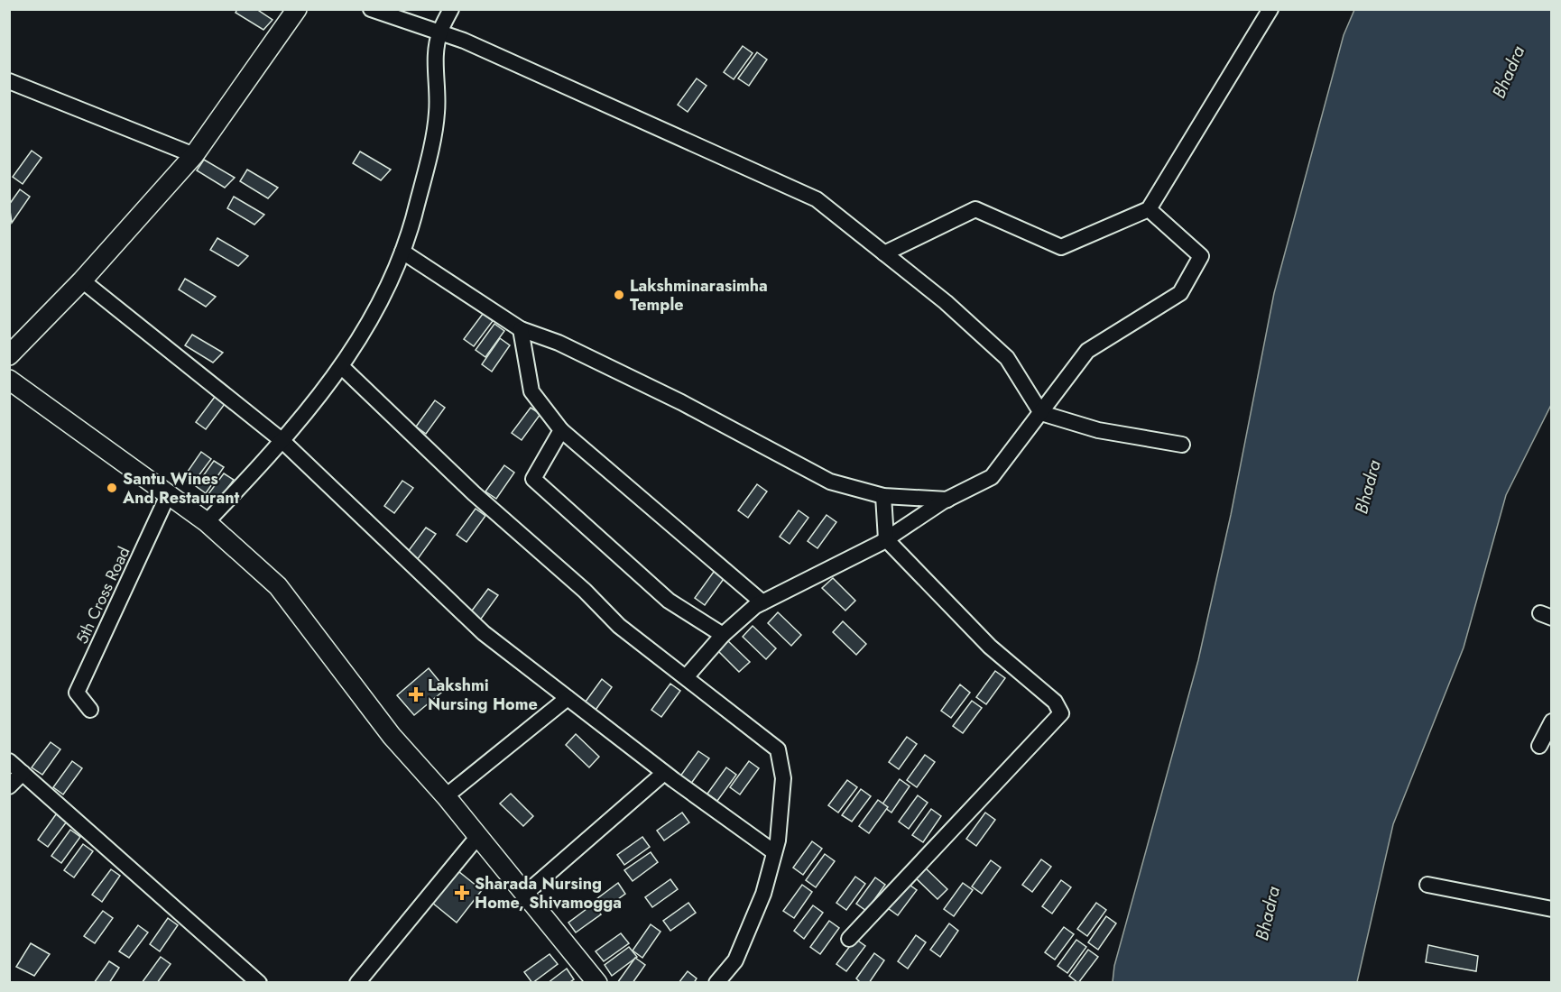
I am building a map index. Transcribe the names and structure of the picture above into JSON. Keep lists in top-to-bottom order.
{
  "streets": {
    "street": ["5th Cross Road"]
  },
  "water": ["Bhadra"],
  "places": {
    "other": ["Lakshminarasimha Temple", "Santu Wines And Restaurant"],
    "health": ["Lakshmi Nursing Home", "Sharada Nursing Home, Shivamogga"]
  }
}
